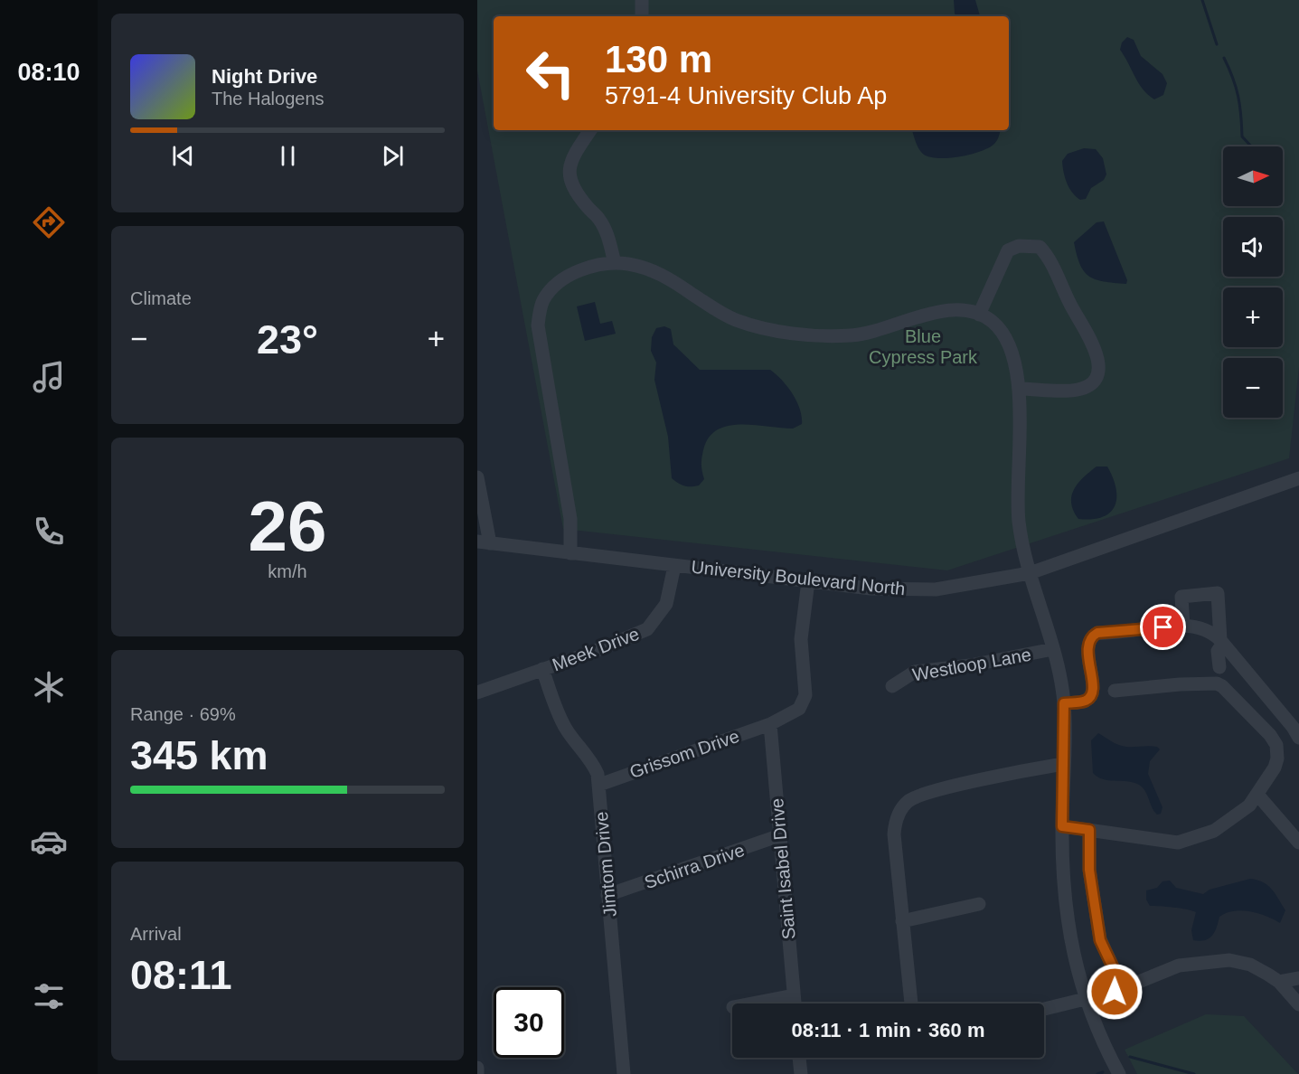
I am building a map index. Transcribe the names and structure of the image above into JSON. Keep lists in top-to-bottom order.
{
  "streets": {
    "street": [
      "University Boulevard North",
      "Meek Drive",
      "Westloop Lane",
      "Grissom Drive",
      "Jimtom Drive",
      "Schirra Drive",
      "Saint Isabel Drive"
    ]
  },
  "crossings": [
    ["University Boulevard North", "Meek Drive"],
    ["University Boulevard North", "Grissom Drive"],
    ["Meek Drive", "Jimtom Drive"],
    ["Grissom Drive", "Jimtom Drive"],
    ["Grissom Drive", "Saint Isabel Drive"],
    ["Jimtom Drive", "Schirra Drive"],
    ["Schirra Drive", "Saint Isabel Drive"]
  ],
  "parks": ["Blue Cypress Park"],
  "north": "right",
  "page": {
    "tabs": "08:10",
    "turn": ["130 m", "5791-4 University Club Ap"],
    "song": ["Night Drive", "The Halogens"],
    "map_buttons": ["+", "−"],
    "tile": [
      "Climate",
      ["26", "km/h"],
      ["Range · 69%", "345 km"],
      ["Arrival", "08:11"]
    ],
    "heat": ["−", "23°", "+"],
    "limit": "30",
    "trip": "08:11 · 1 min · 360 m"
  }
}
